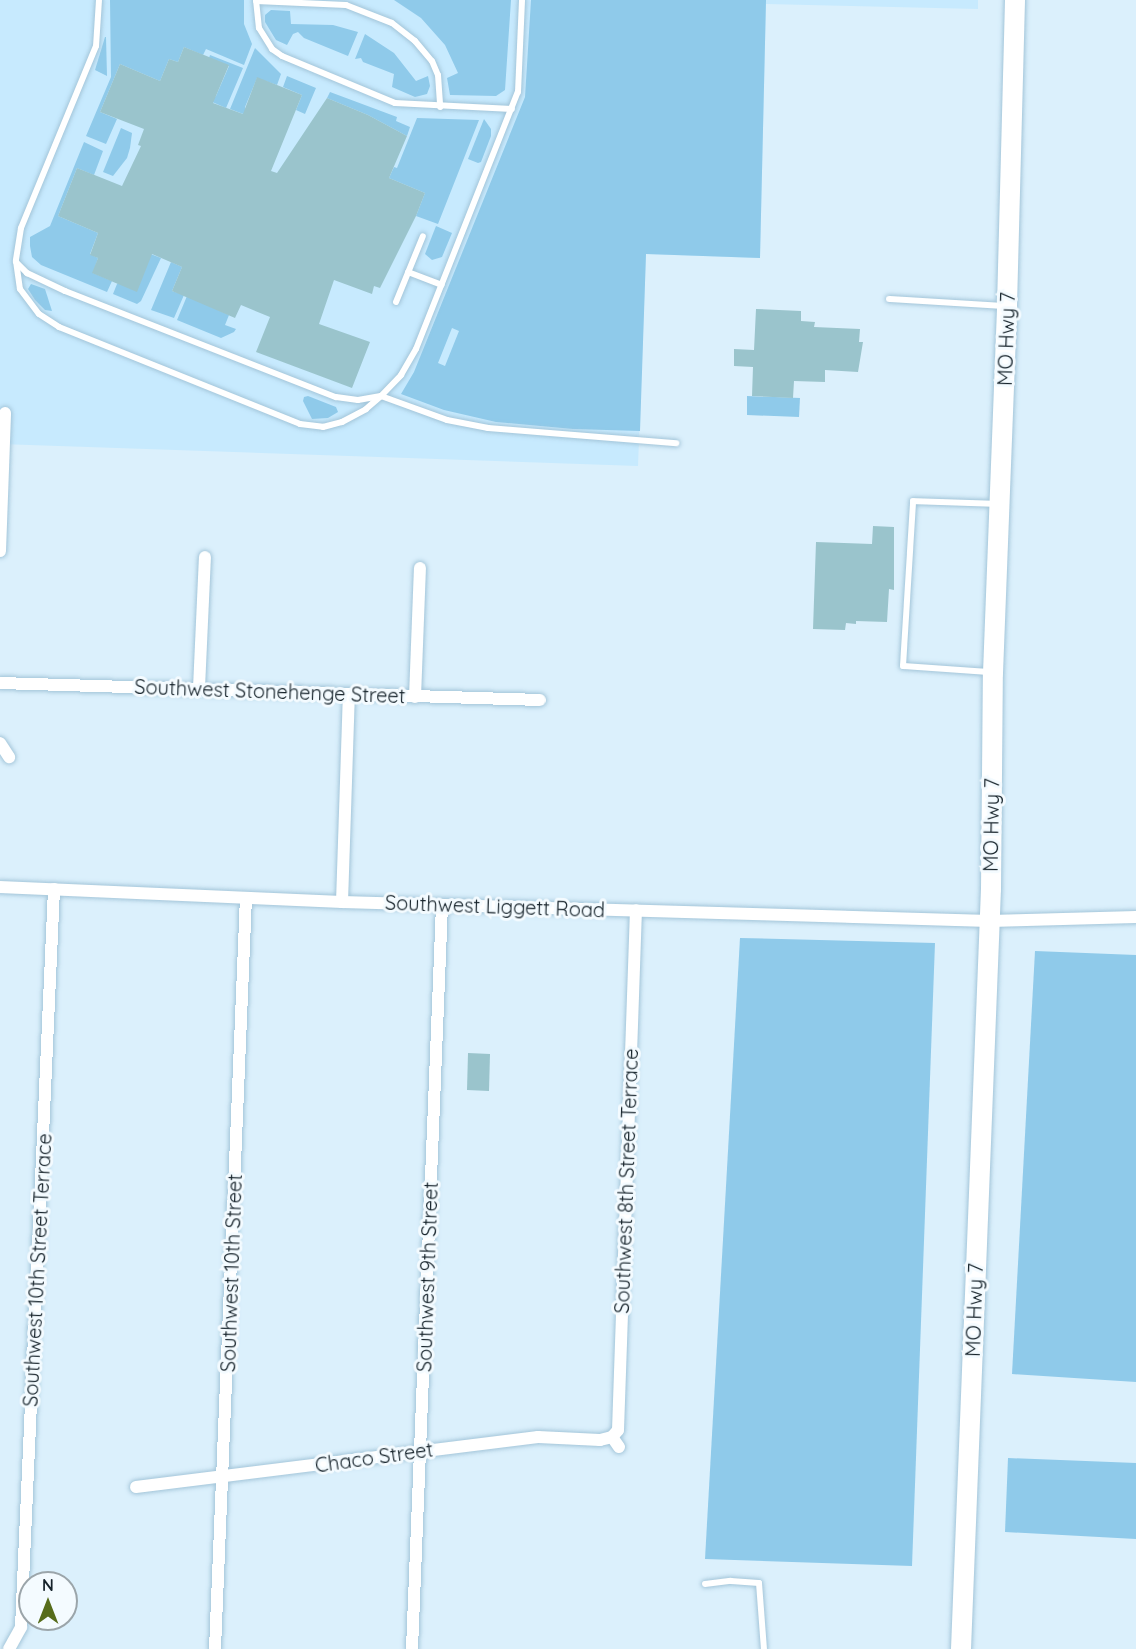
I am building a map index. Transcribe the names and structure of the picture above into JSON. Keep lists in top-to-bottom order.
{
  "streets": {
    "main road": ["MO Hwy 7"],
    "street": [
      "Southwest Stonehenge Street",
      "Southwest Liggett Road",
      "Southwest 8th Street Terrace",
      "Southwest 10th Street Terrace",
      "Southwest 10th Street",
      "Southwest 9th Street",
      "Chaco Street"
    ]
  },
  "crossings": [
    ["MO Hwy 7", "Southwest Liggett Road"],
    ["Southwest Liggett Road", "Southwest 8th Street Terrace"],
    ["Southwest Liggett Road", "Southwest 10th Street Terrace"],
    ["Southwest Liggett Road", "Southwest 10th Street"],
    ["Southwest Liggett Road", "Southwest 9th Street"],
    ["Southwest 8th Street Terrace", "Chaco Street"],
    ["Southwest 10th Street", "Chaco Street"],
    ["Southwest 9th Street", "Chaco Street"]
  ],
  "north": "top"
}
